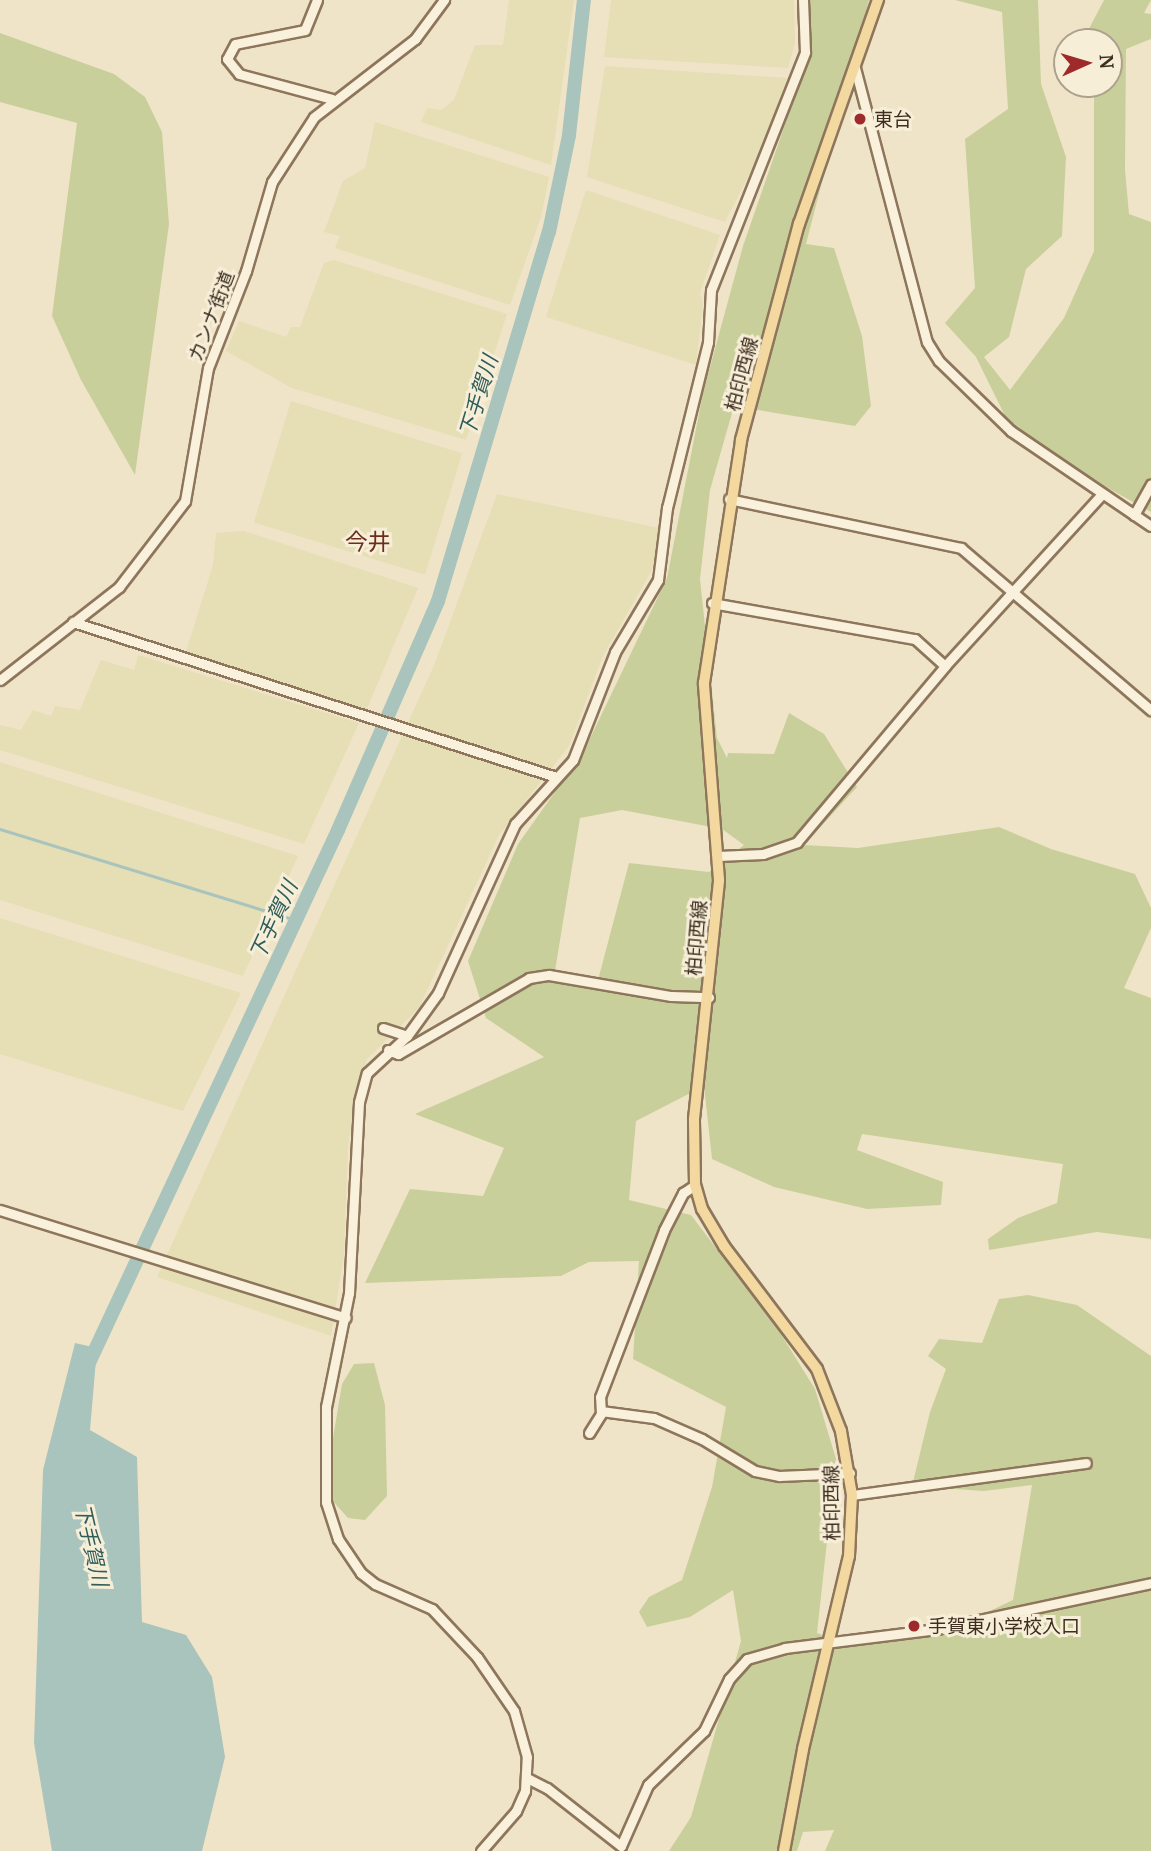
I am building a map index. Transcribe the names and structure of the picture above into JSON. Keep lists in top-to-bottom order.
{
  "streets": {
    "main road": ["柏印西線"],
    "street": ["カンナ街道"]
  },
  "districts": ["今井"],
  "water": ["下手賀川"],
  "places": ["東台", "手賀東小学校入口"],
  "north": "right"
}
